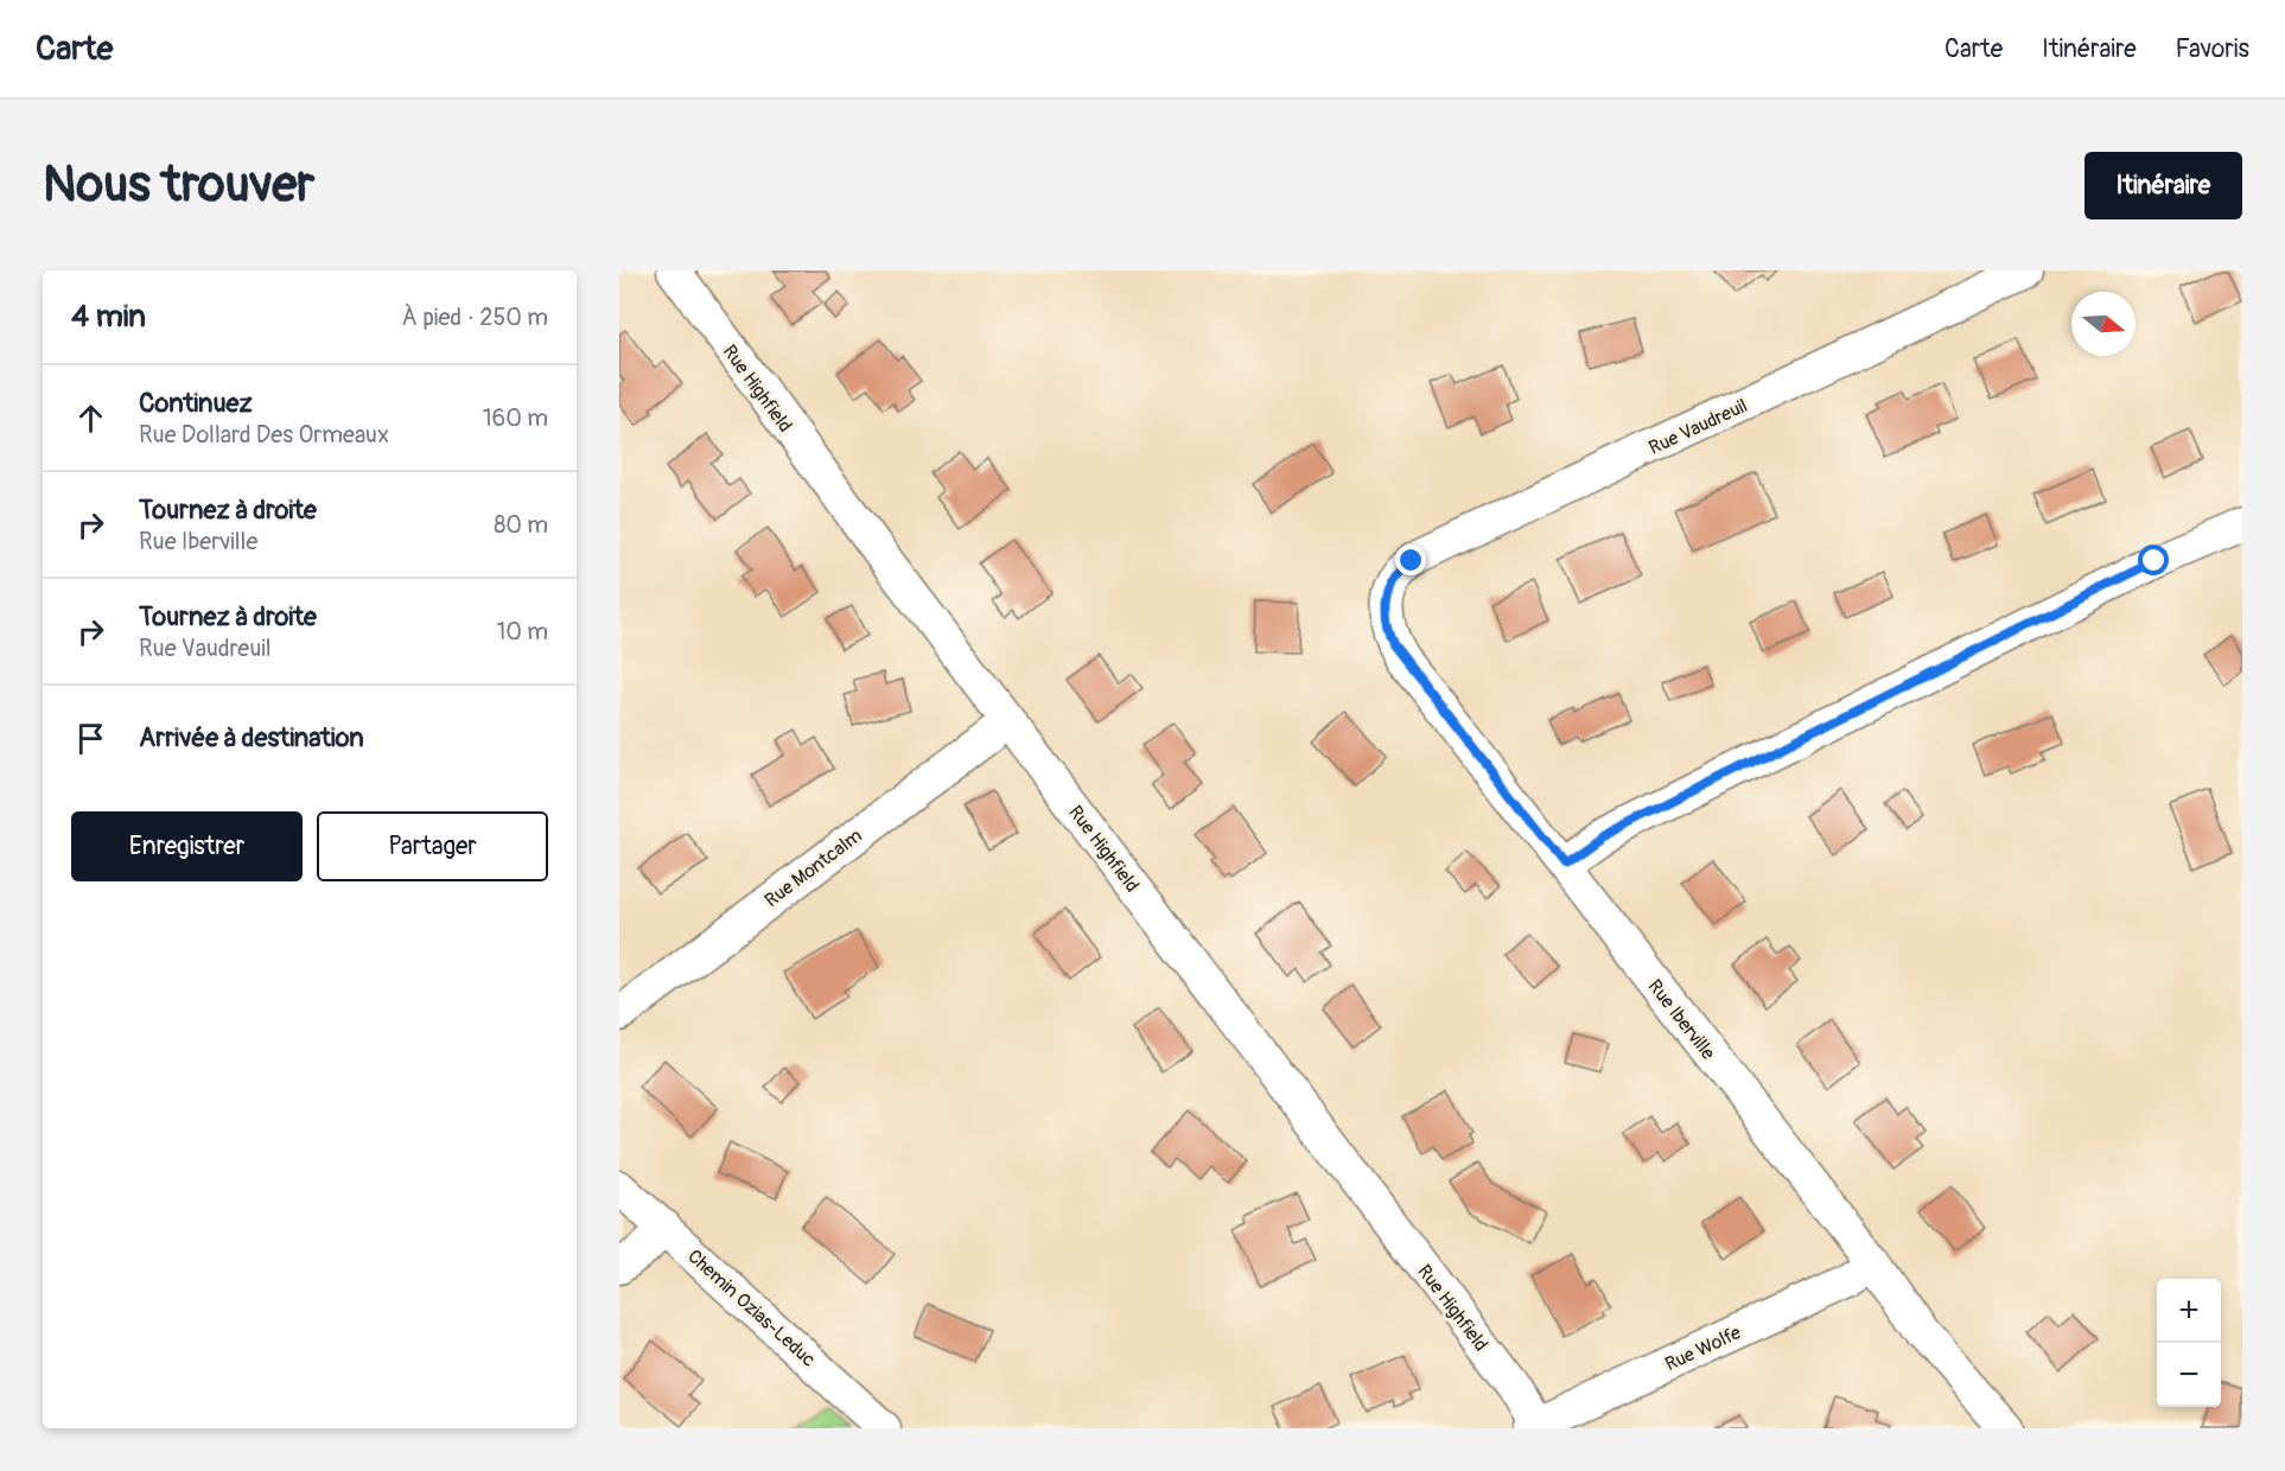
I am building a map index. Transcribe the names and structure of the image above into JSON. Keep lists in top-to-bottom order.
{
  "streets": {
    "street": [
      "Rue Highfield",
      "Rue Vaudreuil",
      "Rue Montcalm",
      "Rue Iberville",
      "Chemin Ozias-Leduc",
      "Rue Wolfe"
    ]
  },
  "crossings": [
    ["Rue Highfield", "Rue Montcalm"],
    ["Rue Highfield", "Rue Wolfe"],
    ["Rue Vaudreuil", "Rue Iberville"],
    ["Rue Iberville", "Rue Wolfe"]
  ],
  "north": "right",
  "page": {
    "header": "Carte",
    "nav": ["Carte", "Itinéraire", "Favoris"],
    "buttons": [
      "Itinéraire",
      ["Enregistrer", "Partager"]
    ],
    "title": "Nous trouver",
    "heading": ["4 min", "À pied · 250 m"],
    "list": [
      ["Continuez", "Rue Dollard Des Ormeaux", "160 m"],
      ["Tournez à droite", "Rue Iberville", "80 m"],
      ["Tournez à droite", "Rue Vaudreuil", "10 m"],
      "Arrivée à destination"
    ],
    "map_buttons": ["+", "−"]
  }
}
